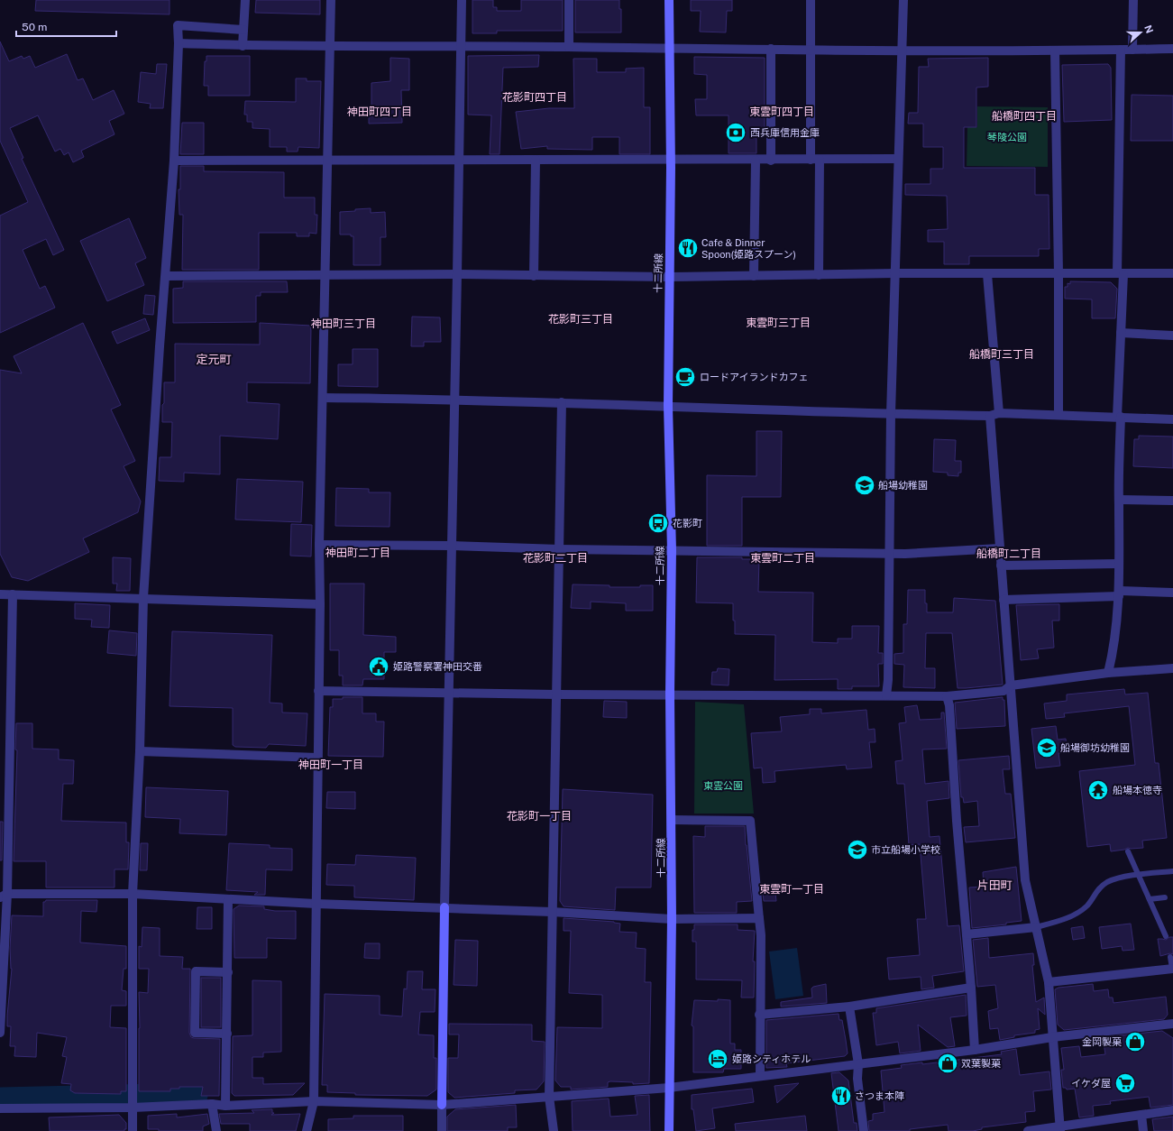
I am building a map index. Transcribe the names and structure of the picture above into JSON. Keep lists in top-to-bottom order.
{
  "streets": {
    "street": ["十二所線"]
  },
  "districts": [
    "花影町四丁目",
    "神田町四丁目",
    "東雲町四丁目",
    "船橋町四丁目",
    "花影町三丁目",
    "東雲町三丁目",
    "神田町三丁目",
    "船橋町三丁目",
    "定元町",
    "神田町二丁目",
    "船橋町二丁目",
    "花影町二丁目",
    "東雲町二丁目",
    "神田町一丁目",
    "花影町一丁目",
    "片田町",
    "東雲町一丁目"
  ],
  "parks": ["琴陵公園", "東雲公園"],
  "places": {
    "bank": ["西兵庫信用金庫"],
    "restaurant": ["Cafe & Dinner Spoon(姫路スプーン)", "さつま本陣"],
    "cafe": ["ロードアイランドカフェ"],
    "school or university": ["船場幼稚園", "船場御坊幼稚園", "市立船場小学校"],
    "bus stop": ["花影町"],
    "public building": ["姫路警察署神田交番"],
    "temple": ["船場本徳寺"],
    "shop": ["金岡製菓", "双葉製菓"],
    "hotel": ["姫路シティホテル"],
    "supermarket": ["イケダ屋"]
  },
  "scale_bar": "50 m",
  "north": "right"
}
